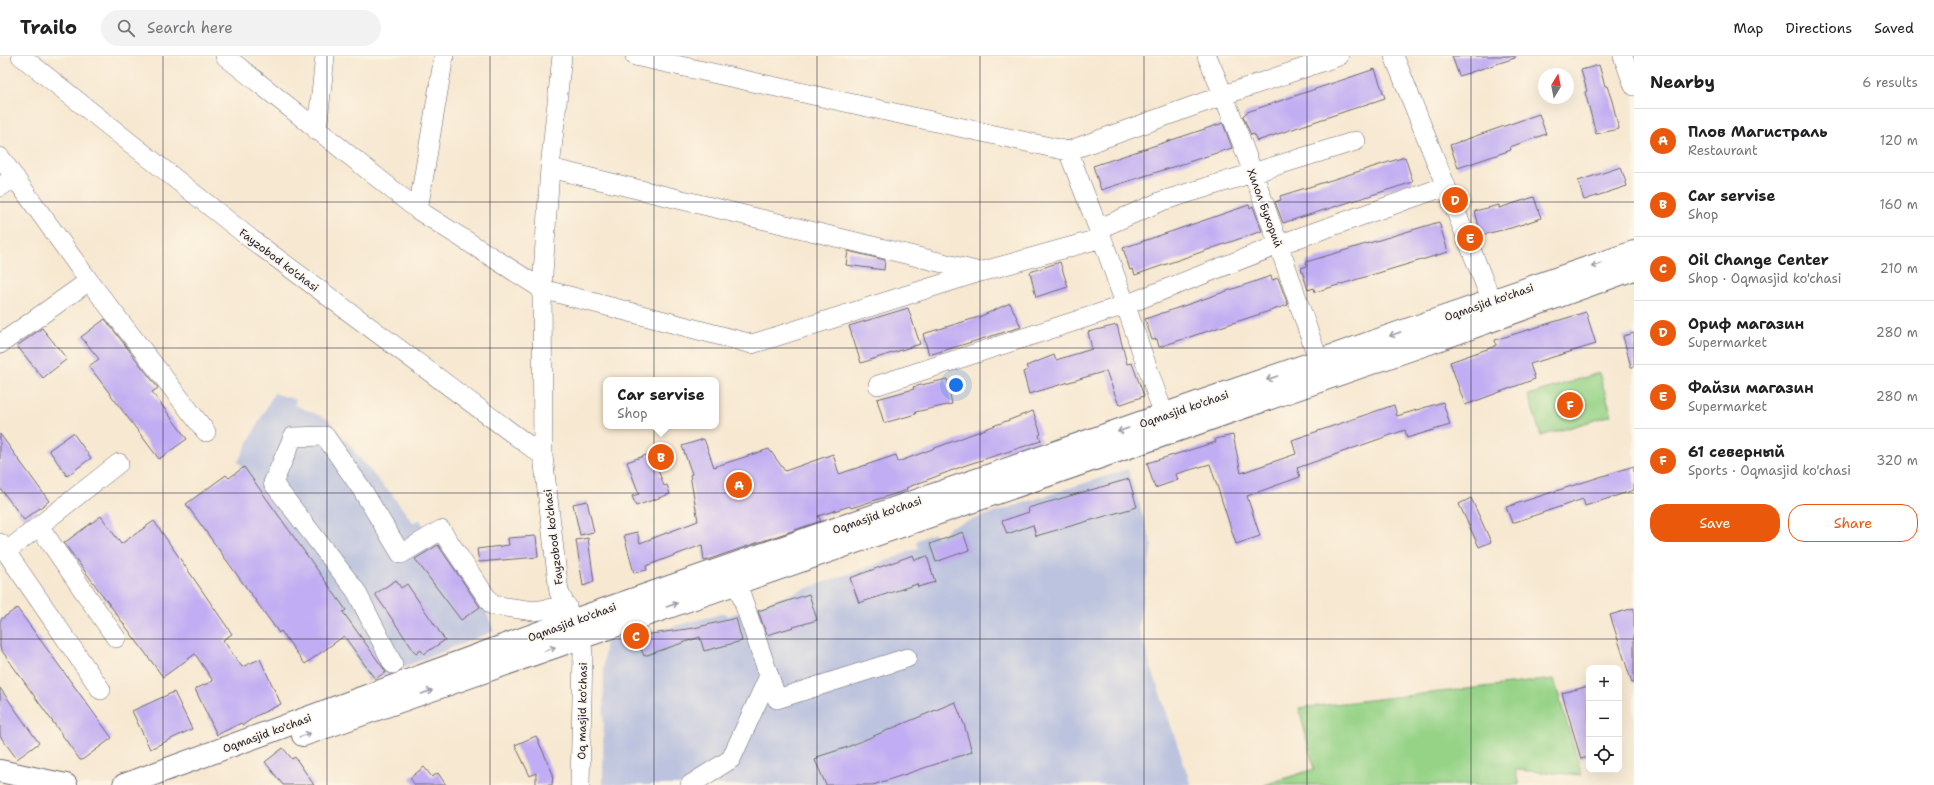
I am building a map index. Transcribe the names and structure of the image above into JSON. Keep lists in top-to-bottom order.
{
  "streets": {
    "main road": ["Oqmasjid ko'chasi"],
    "street": ["Хилол Бухорий", "Fayzobod ko'chasi", "Oq masjid ko'chasi"]
  },
  "crossings": [
    ["Хилол Бухорий", "Oqmasjid ko'chasi"],
    ["Fayzobod ko'chasi", "Oqmasjid ko'chasi"],
    ["Fayzobod ko'chasi", "Oq masjid ko'chasi"],
    ["Oqmasjid ko'chasi", "Oq masjid ko'chasi"]
  ],
  "north": "top",
  "page": {
    "header": "Trailo",
    "search": "Search here",
    "nav": ["Map", "Directions", "Saved"],
    "heading": ["Nearby", "6 results"],
    "list": [
      {
        "mark": "A",
        "name": "Плов Магистраль",
        "note": "Restaurant",
        "value": "120 m"
      },
      {
        "mark": "B",
        "name": "Car servise",
        "note": "Shop",
        "value": "160 m"
      },
      {
        "mark": "C",
        "name": "Oil Change Center",
        "note": "Shop · Oqmasjid ko'chasi",
        "value": "210 m"
      },
      {
        "mark": "D",
        "name": "Ориф магазин",
        "note": "Supermarket",
        "value": "280 m"
      },
      {
        "mark": "E",
        "name": "Файзи магазин",
        "note": "Supermarket",
        "value": "280 m"
      },
      {
        "mark": "F",
        "name": "61 северный",
        "note": "Sports · Oqmasjid ko'chasi",
        "value": "320 m"
      }
    ],
    "pins": [
      "D",
      "E",
      "F",
      "B",
      "A",
      "C"
    ],
    "popup": ["Car servise", "Shop"],
    "buttons": ["Save", "Share"],
    "map_buttons": ["+", "−"]
  }
}
